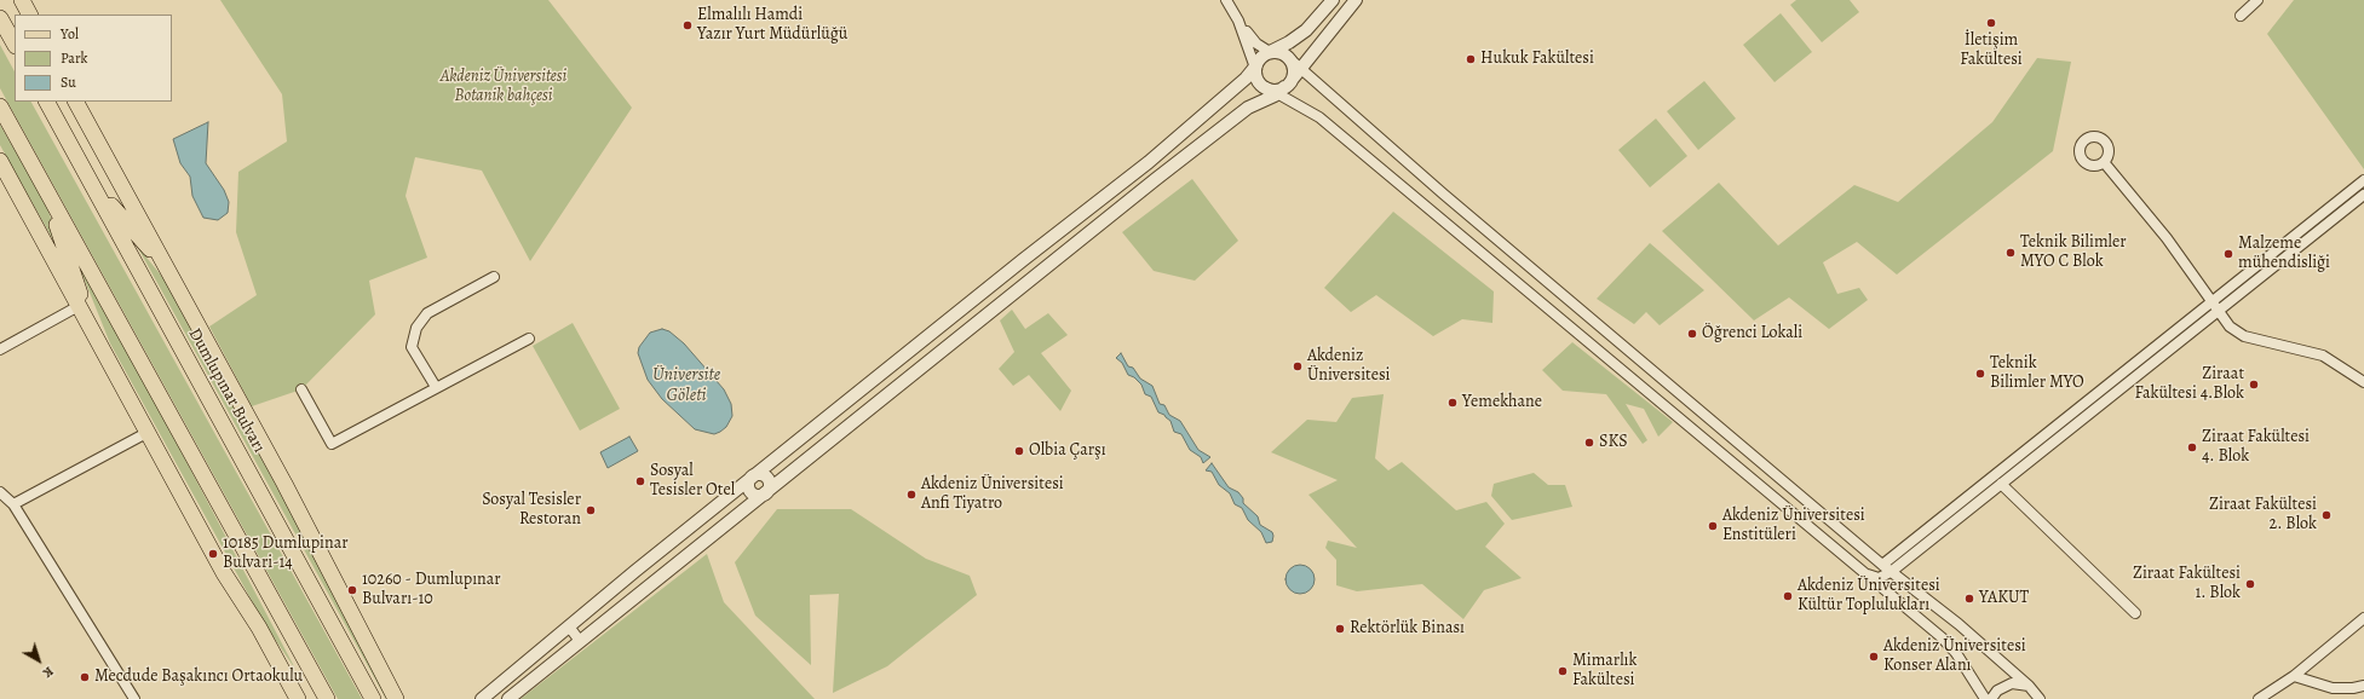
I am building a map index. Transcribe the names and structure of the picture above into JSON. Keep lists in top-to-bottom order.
{
  "streets": {
    "main road": ["Dumlupınar Bulvarı"]
  },
  "water": ["Üniversite Göleti"],
  "parks": ["Akdeniz Üniversitesi Botanik bahçesi"],
  "places": [
    "İletişim Fakültesi",
    "Elmalılı Hamdi Yazır Yurt Müdürlüğü",
    "Hukuk Fakültesi",
    "Teknik Bilimler MYO C Blok",
    "Malzeme mühendisliği",
    "Öğrenci Lokali",
    "Akdeniz Üniversitesi",
    "Teknik Bilimler MYO",
    "Ziraat Fakültesi 4.Blok",
    "Yemekhane",
    "SKS",
    "Ziraat Fakültesi 4. Blok",
    "Olbia Çarşı",
    "Sosyal Tesisler Otel",
    "Akdeniz Üniversitesi Anfi Tiyatro",
    "Sosyal Tesisler Restoran",
    "Ziraat Fakültesi 2. Blok",
    "Akdeniz Üniversitesi Enstitüleri",
    "10185 Dumlupinar Bulvari-14",
    "Ziraat Fakültesi 1. Blok",
    "10260 - Dumlupınar Bulvarı-10",
    "Akdeniz Üniversitesi Kültür Toplulukları",
    "YAKUT",
    "Rektörlük Binası",
    "Akdeniz Üniversitesi Konser Alanı",
    "Mimarlık Fakültesi",
    "Mecdude Başakıncı Ortaokulu"
  ],
  "legend": ["Yol", "Park", "Su"],
  "north": "bottom right"
}
